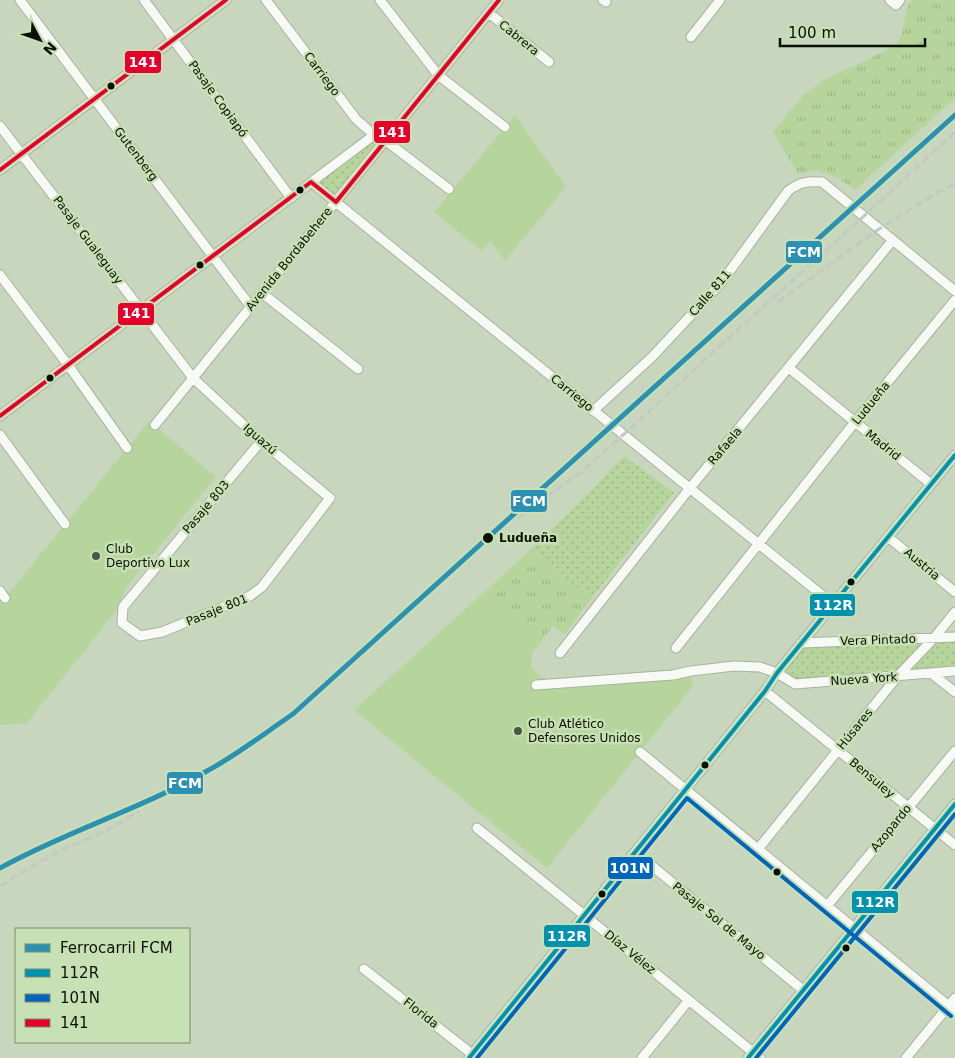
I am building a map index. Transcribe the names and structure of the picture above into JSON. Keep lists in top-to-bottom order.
{
  "streets": {
    "street": [
      "Cabrera",
      "Carriego",
      "Pasaje Copiapó",
      "Gutenberg",
      "Pasaje Gualeguay",
      "Avenida Bordabehere",
      "Calle 811",
      "Ludueña",
      "Iguazú",
      "Madrid",
      "Rafaela",
      "Pasaje 803",
      "Austria",
      "Pasaje 801",
      "Vera Pintado",
      "Nueva York",
      "Húsares",
      "Bensuley",
      "Azopardo",
      "Pasaje Sol de Mayo",
      "Díaz Vélez",
      "Florida"
    ]
  },
  "crossings": [
    ["Cabrera", "Avenida Bordabehere"],
    ["Carriego", "Avenida Bordabehere"],
    ["Carriego", "Calle 811"],
    ["Carriego", "Ludueña"],
    ["Carriego", "Rafaela"],
    ["Gutenberg", "Avenida Bordabehere"],
    ["Pasaje Gualeguay", "Avenida Bordabehere"],
    ["Pasaje Gualeguay", "Iguazú"],
    ["Avenida Bordabehere", "Iguazú"],
    ["Calle 811", "Rafaela"],
    ["Ludueña", "Madrid"],
    ["Iguazú", "Pasaje 803"],
    ["Iguazú", "Pasaje 801"],
    ["Madrid", "Rafaela"],
    ["Pasaje 803", "Pasaje 801"],
    ["Vera Pintado", "Húsares"],
    ["Nueva York", "Húsares"],
    ["Húsares", "Bensuley"],
    ["Bensuley", "Azopardo"]
  ],
  "places": ["Ludueña", "Club Deportivo Lux", "Club Atlético Defensores Unidos"],
  "lines": [
    "transit line 141",
    "rail line FCM",
    "transit line 112R",
    "transit line 101N"
  ],
  "legend": [
    "Ferrocarril FCM",
    "112R",
    "101N",
    "141"
  ],
  "scale_bar": "100 m",
  "north": "bottom right"
}
